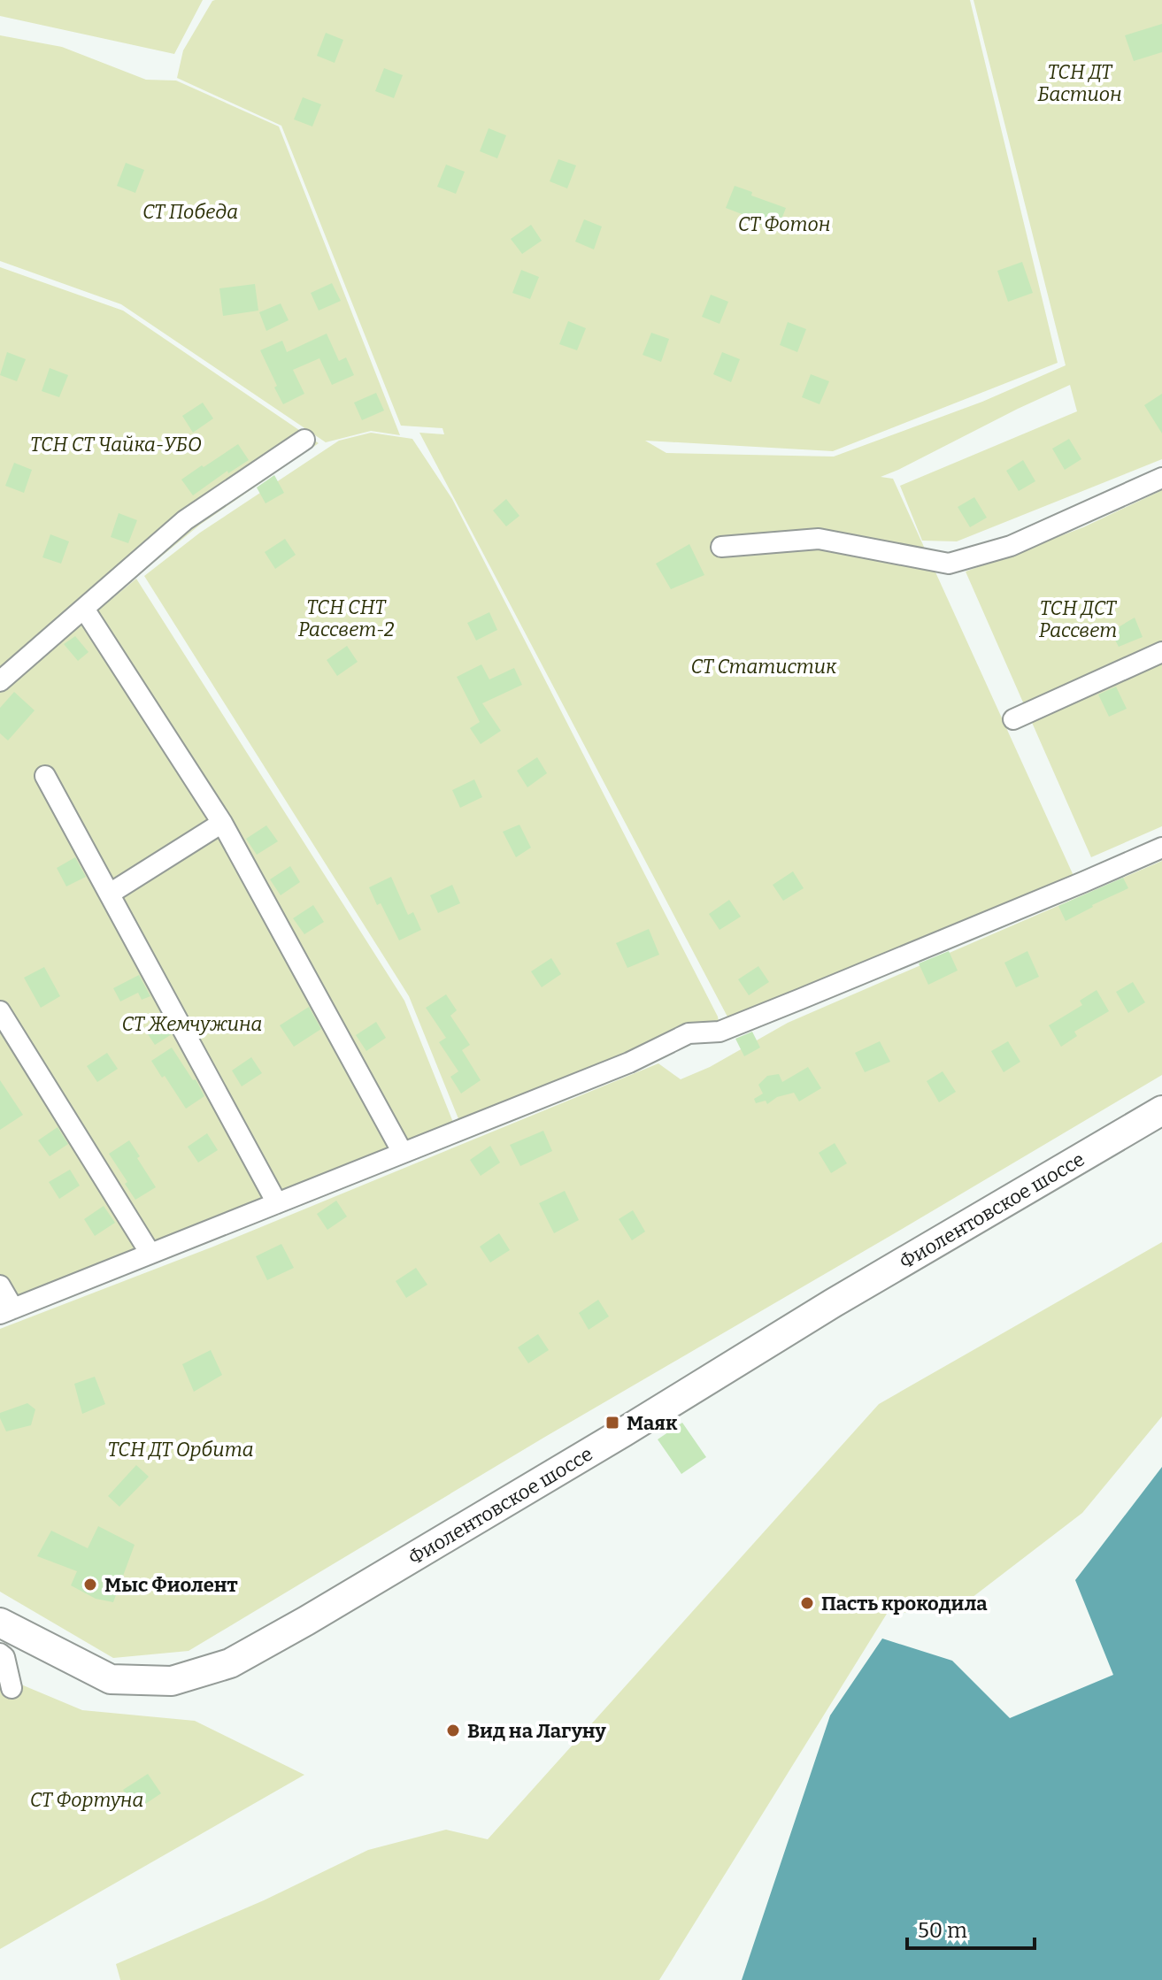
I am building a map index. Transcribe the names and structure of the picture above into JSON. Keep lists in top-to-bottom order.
{
  "streets": {
    "main road": ["Фиолентовское шоссе"]
  },
  "parks": [
    "ТСН ДТ Бастион",
    "СТ Победа",
    "СТ Фотон",
    "ТСН СТ Чайка-УБО",
    "ТСН СНТ Рассвет-2",
    "ТСН ДСТ Рассвет",
    "СТ Статистик",
    "СТ Жемчужина",
    "ТСН ДТ Орбита",
    "СТ Фортуна"
  ],
  "places": {
    "transit": ["Маяк"],
    "other": ["Мыс Фиолент", "Пасть крокодила", "Вид на Лагуну"]
  },
  "scale_bar": "50 m"
}
